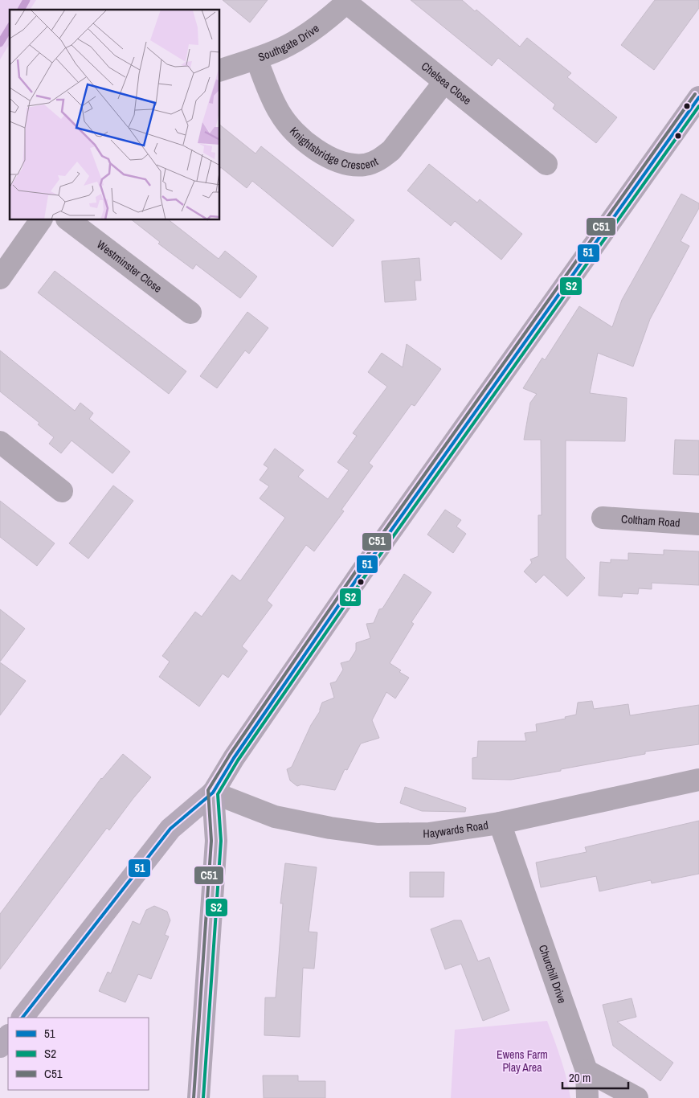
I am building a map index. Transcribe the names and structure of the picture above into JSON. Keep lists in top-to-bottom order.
{
  "streets": {
    "street": [
      "Southgate Drive",
      "Chelsea Close",
      "Knightsbridge Crescent",
      "Westminster Close",
      "Coltham Road",
      "Haywards Road",
      "Churchill Drive"
    ]
  },
  "crossings": [
    ["Southgate Drive", "Chelsea Close"],
    ["Southgate Drive", "Knightsbridge Crescent"],
    ["Chelsea Close", "Knightsbridge Crescent"],
    ["Haywards Road", "Churchill Drive"]
  ],
  "parks": ["Ewens Farm Play Area"],
  "lines": ["transit line C51", "transit line 51", "transit line S2"],
  "legend": ["51", "S2", "C51"],
  "scale_bar": "20 m"
}
